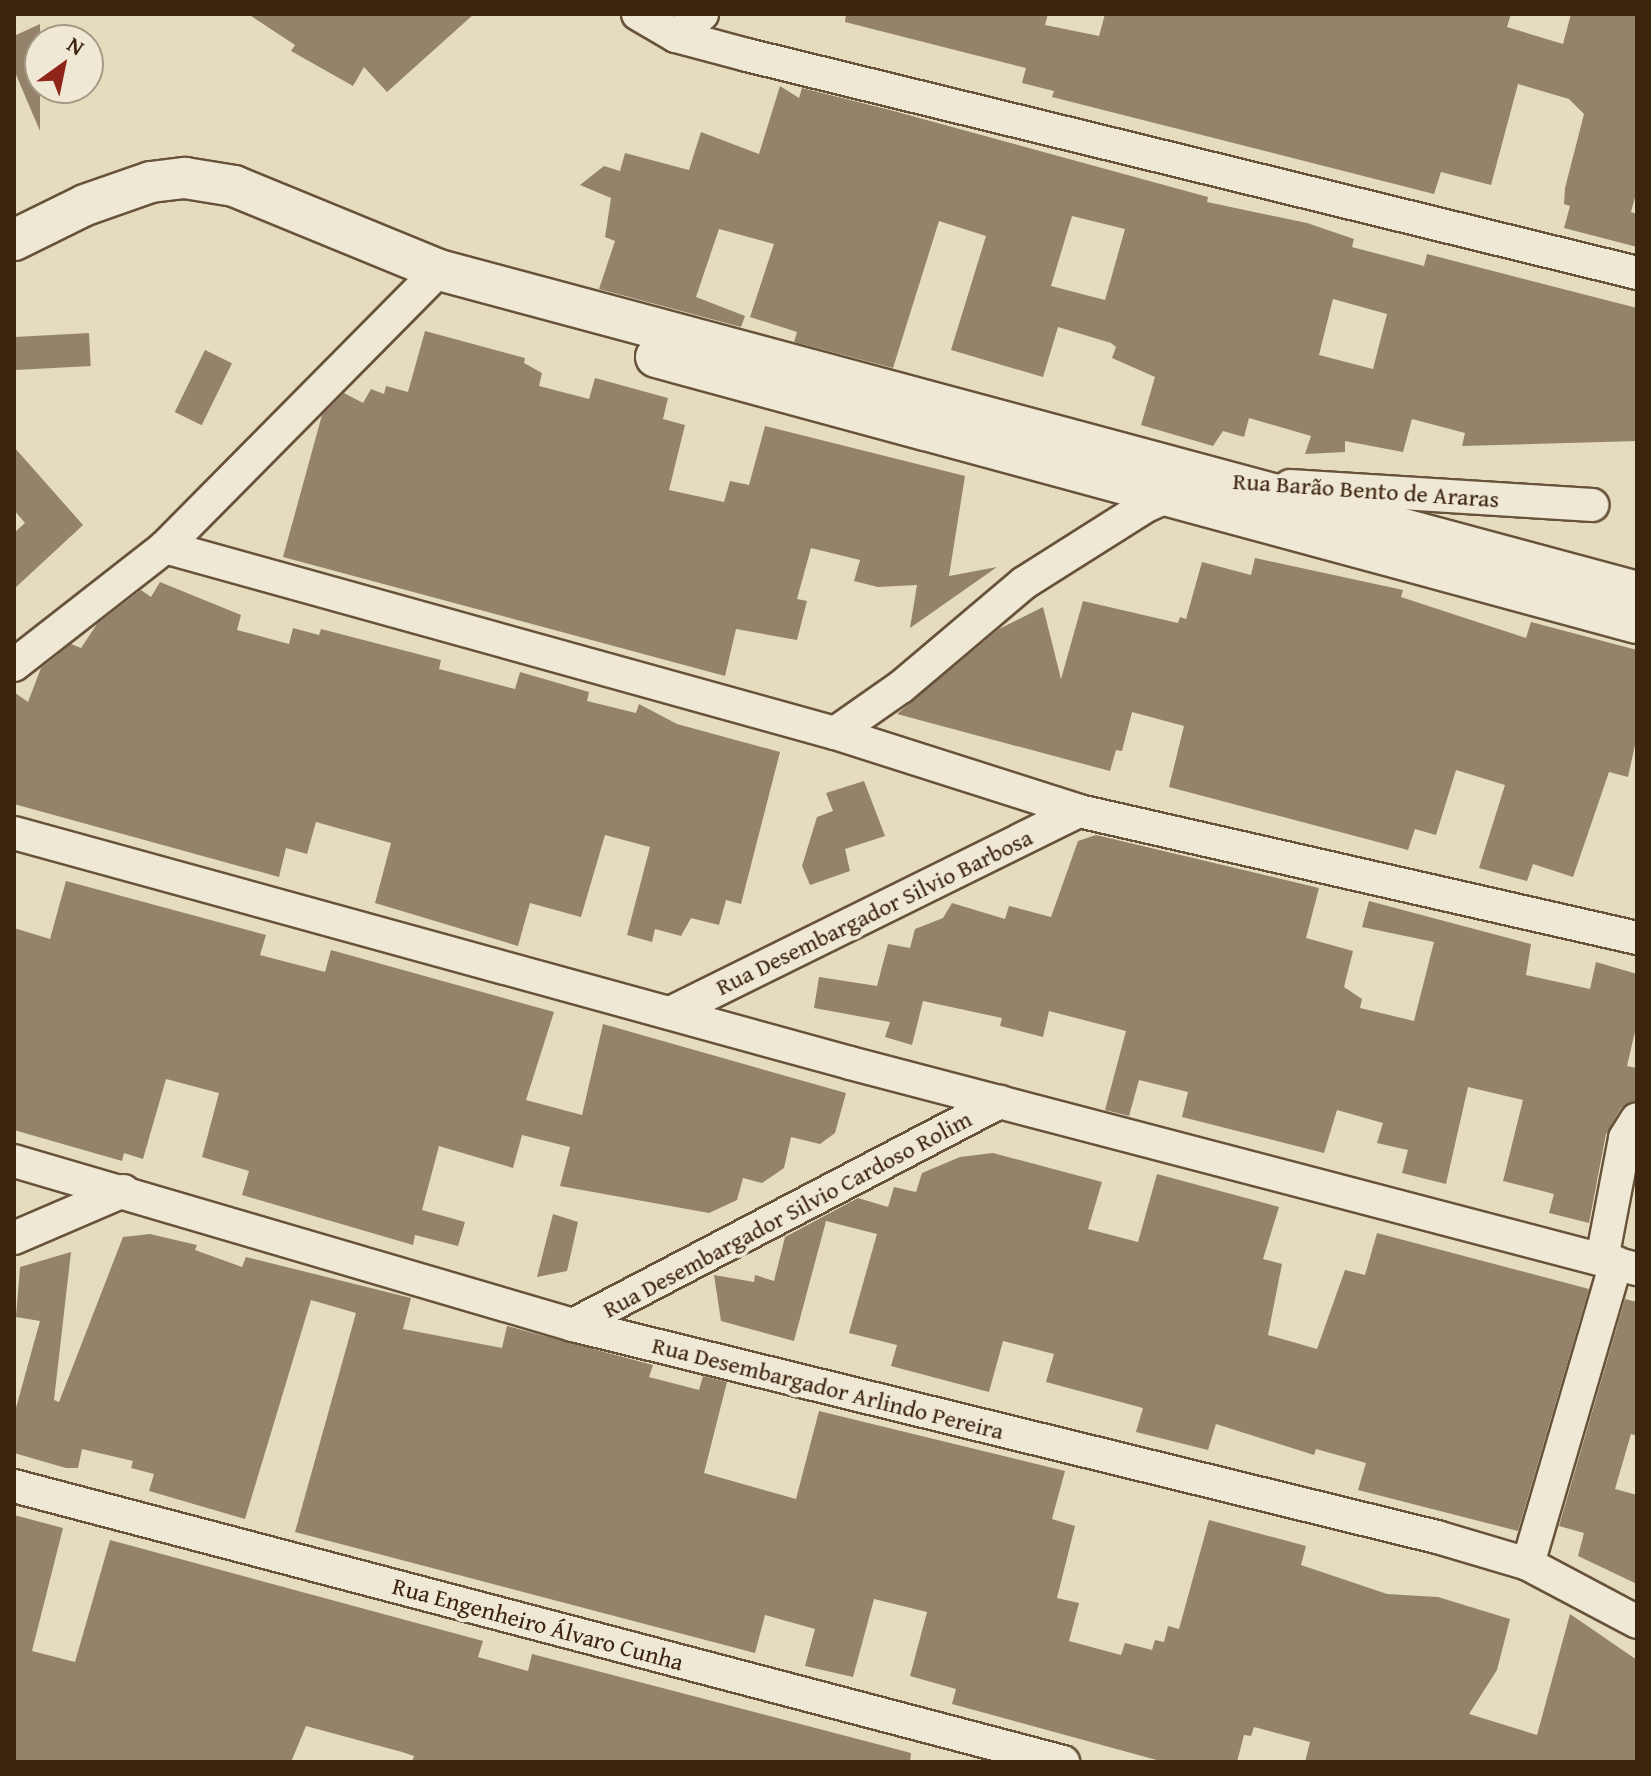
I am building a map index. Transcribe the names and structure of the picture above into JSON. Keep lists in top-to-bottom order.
{
  "streets": {
    "street": [
      "Rua Barão Bento de Araras",
      "Rua Desembargador Silvio Barbosa",
      "Rua Desembargador Silvio Cardoso Rolim",
      "Rua Desembargador Arlindo Pereira",
      "Rua Engenheiro Álvaro Cunha"
    ]
  },
  "crossings": [
    ["Rua Desembargador Silvio Cardoso Rolim", "Rua Desembargador Arlindo Pereira"]
  ],
  "north": "top right"
}
